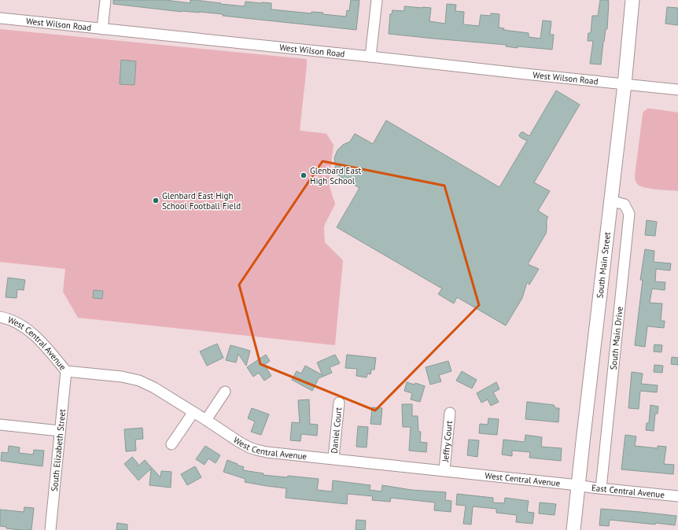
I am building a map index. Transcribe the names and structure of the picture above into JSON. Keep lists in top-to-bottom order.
{
  "streets": {
    "main road": ["South Main Street"],
    "street": [
      "West Wilson Road",
      "South Main Drive",
      "West Central Avenue",
      "Daniel Court",
      "Jeffry Court",
      "South Elizabeth Street",
      "East Central Avenue"
    ]
  },
  "crossings": [
    ["West Wilson Road", "South Main Street"],
    ["South Main Street", "South Main Drive"],
    ["South Main Street", "West Central Avenue"],
    ["South Main Street", "East Central Avenue"],
    ["South Main Drive", "East Central Avenue"],
    ["West Central Avenue", "Daniel Court"],
    ["West Central Avenue", "Jeffry Court"],
    ["West Central Avenue", "South Elizabeth Street"],
    ["West Central Avenue", "East Central Avenue"]
  ],
  "places": ["Glenbard East High School", "Glenbard East High School Football Field"]
}
